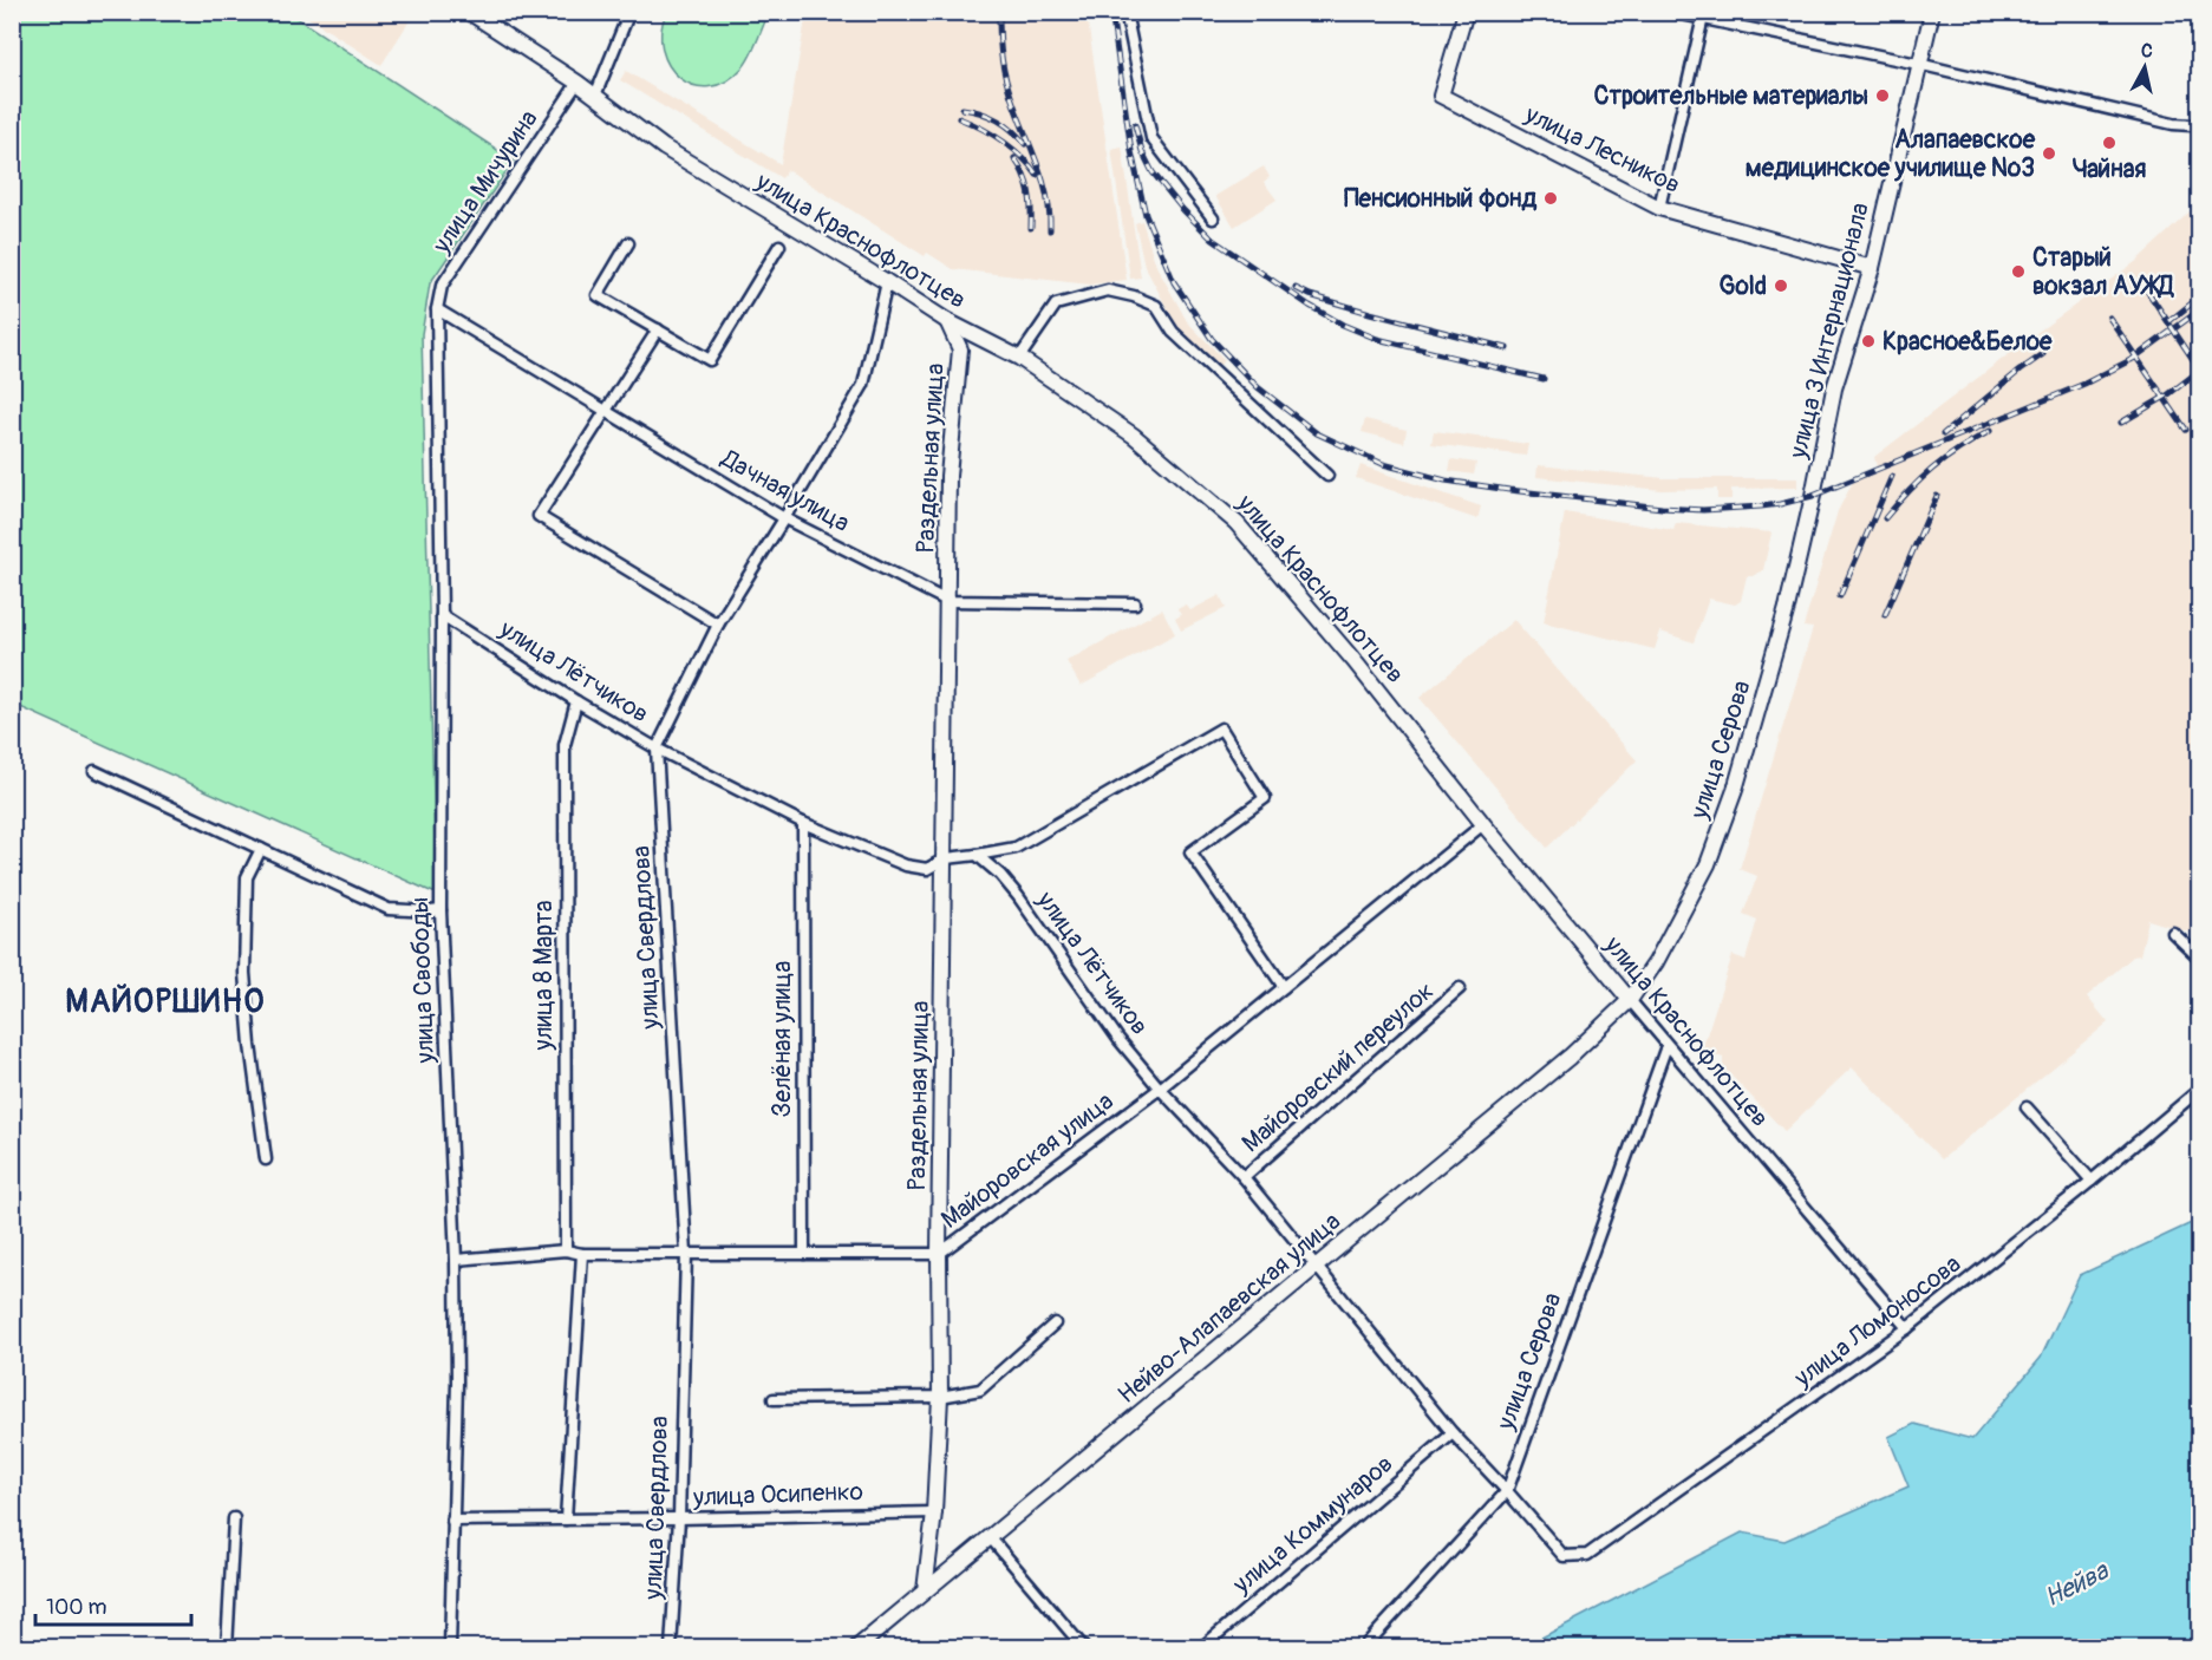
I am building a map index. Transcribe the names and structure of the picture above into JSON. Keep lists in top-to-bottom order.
{
  "streets": {
    "street": [
      "улица Лесников",
      "улица Мичурина",
      "улица Краснофлотцев",
      "улица 3 Интернационала",
      "Раздельная улица",
      "Дачная улица",
      "улица Лётчиков",
      "улица Серова",
      "улица Свердлова",
      "улица 8 Марта",
      "улица Свободы",
      "Зелёная улица",
      "Майоровский переулок",
      "Майоровская улица",
      "Нейво-Алапаевская улица",
      "улица Ломоносова",
      "улица Осипенко",
      "улица Коммунаров"
    ]
  },
  "crossings": [
    ["улица Лесников", "улица 3 Интернационала"],
    ["улица Мичурина", "улица Краснофлотцев"],
    ["улица Мичурина", "Дачная улица"],
    ["улица Мичурина", "улица Свободы"],
    ["улица Краснофлотцев", "Раздельная улица"],
    ["улица Краснофлотцев", "улица Серова"],
    ["улица Краснофлотцев", "улица Свердлова"],
    ["улица Краснофлотцев", "Майоровская улица"],
    ["улица Краснофлотцев", "Нейво-Алапаевская улица"],
    ["улица Краснофлотцев", "улица Ломоносова"],
    ["улица 3 Интернационала", "улица Серова"],
    ["Раздельная улица", "Дачная улица"],
    ["Раздельная улица", "улица Лётчиков"],
    ["Раздельная улица", "Майоровская улица"],
    ["Раздельная улица", "Нейво-Алапаевская улица"],
    ["Раздельная улица", "улица Осипенко"],
    ["Дачная улица", "улица Свердлова"],
    ["Дачная улица", "улица Свободы"],
    ["улица Лётчиков", "улица Серова"],
    ["улица Лётчиков", "улица Свердлова"],
    ["улица Лётчиков", "улица 8 Марта"],
    ["улица Лётчиков", "улица Свободы"],
    ["улица Лётчиков", "Зелёная улица"],
    ["улица Лётчиков", "Майоровский переулок"],
    ["улица Лётчиков", "Майоровская улица"],
    ["улица Лётчиков", "Нейво-Алапаевская улица"],
    ["улица Лётчиков", "улица Ломоносова"],
    ["улица Лётчиков", "улица Коммунаров"],
    ["улица Серова", "Нейво-Алапаевская улица"],
    ["улица Свердлова", "Майоровская улица"],
    ["улица Свердлова", "улица Осипенко"],
    ["улица 8 Марта", "Майоровская улица"],
    ["улица Свободы", "Майоровская улица"],
    ["улица Свободы", "улица Осипенко"],
    ["Зелёная улица", "Майоровская улица"]
  ],
  "districts": ["МАЙОРШИНО"],
  "water": ["Нейва"],
  "places": [
    "Строительные материалы",
    "Чайная",
    "Алапаевское медицинское училище №3",
    "Пенсионный фонд",
    "Старый вокзал АУЖД",
    "Gold",
    "Красное&Белое"
  ],
  "scale_bar": "100 m",
  "north": "top"
}
